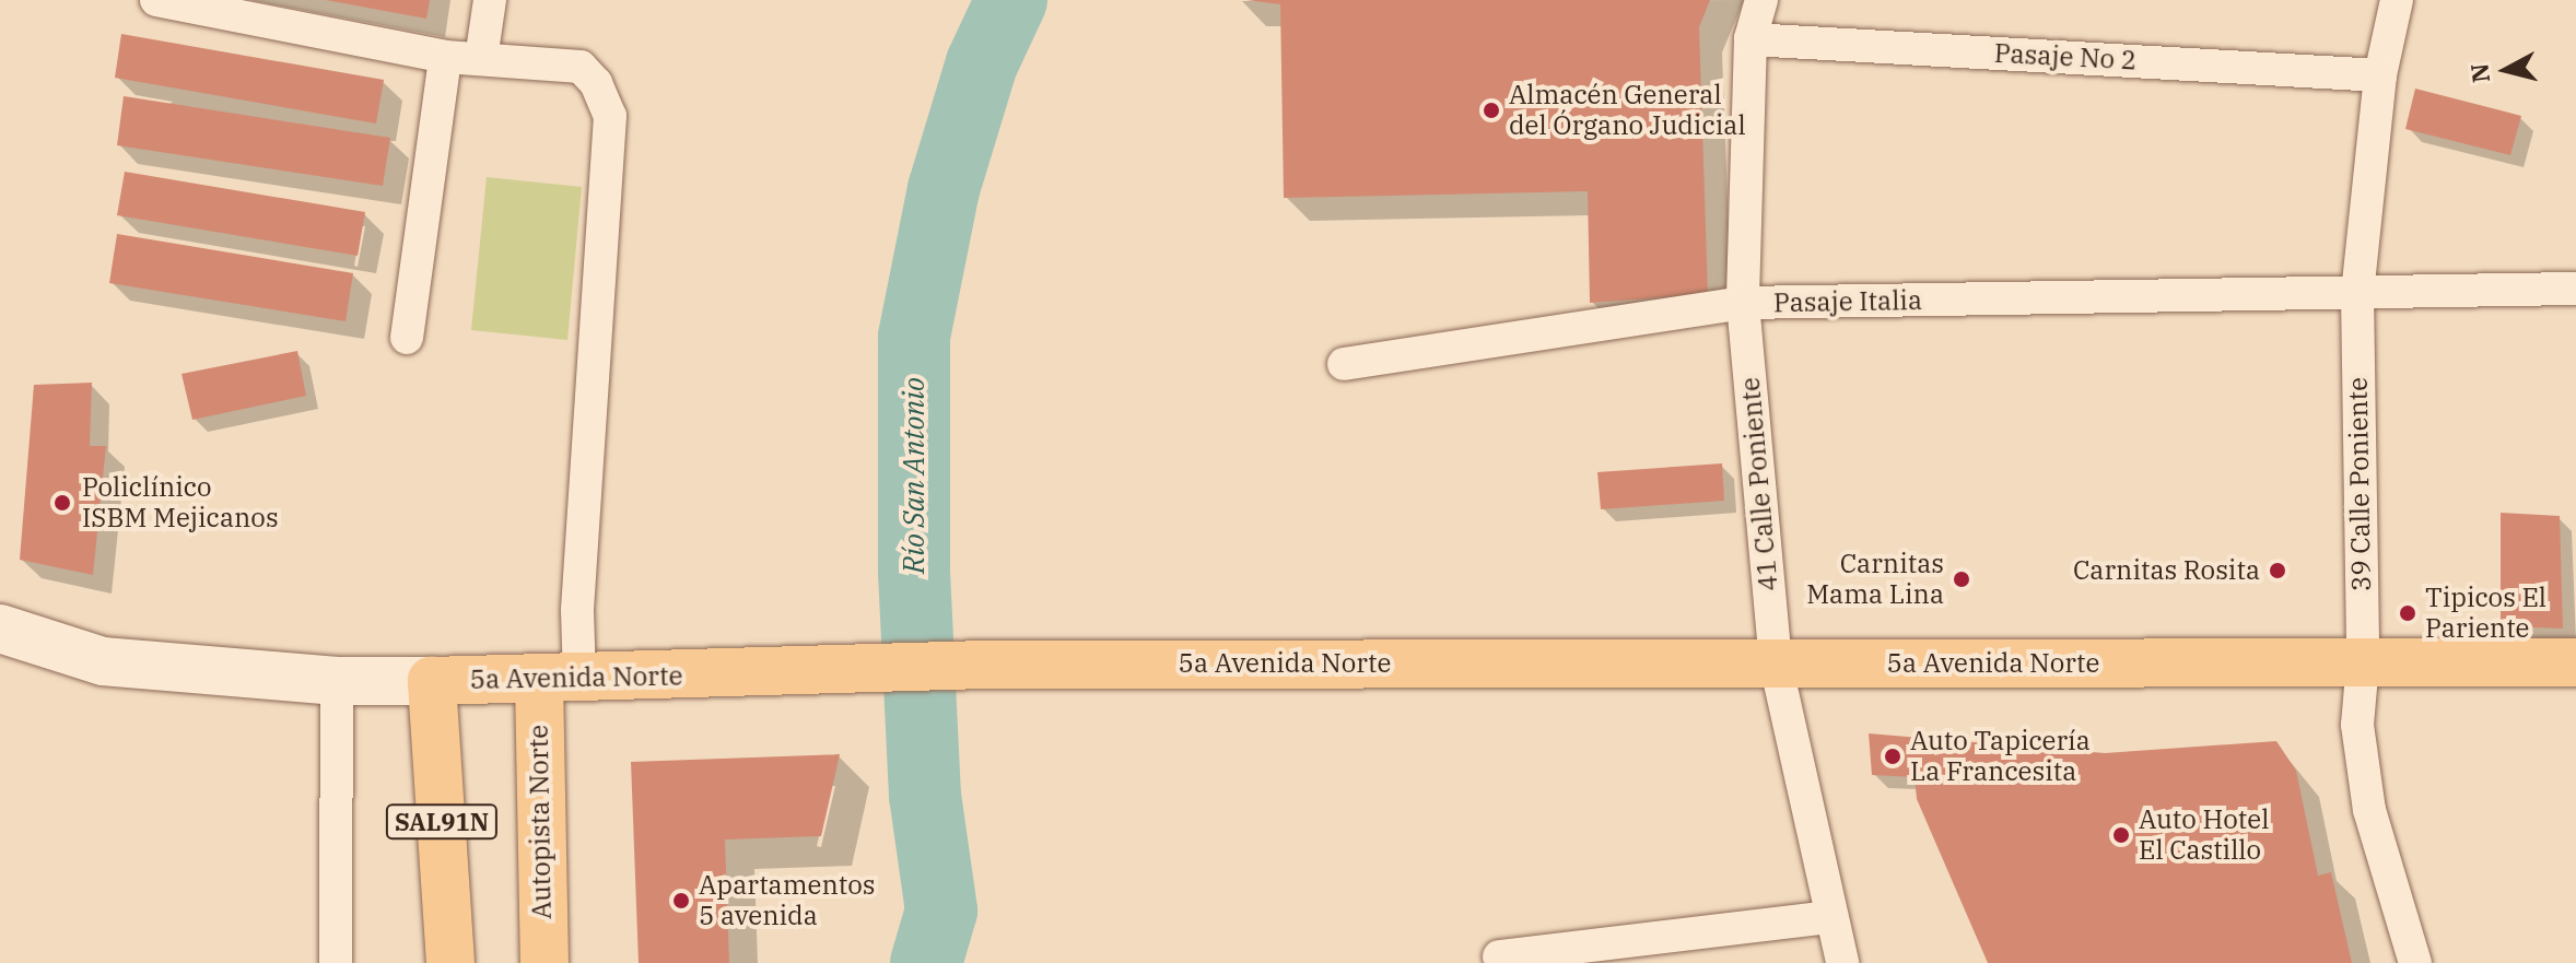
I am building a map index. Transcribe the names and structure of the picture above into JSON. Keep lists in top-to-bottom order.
{
  "streets": {
    "main road": ["5a Avenida Norte", "SAL91N", "Autopista Norte"],
    "street": [
      "Pasaje No 2",
      "Pasaje Italia",
      "41 Calle Poniente",
      "39 Calle Poniente"
    ]
  },
  "crossings": [
    ["Pasaje No 2", "41 Calle Poniente"],
    ["Pasaje No 2", "39 Calle Poniente"],
    ["Pasaje Italia", "41 Calle Poniente"],
    ["Pasaje Italia", "39 Calle Poniente"],
    ["41 Calle Poniente", "5a Avenida Norte"],
    ["39 Calle Poniente", "5a Avenida Norte"],
    ["5a Avenida Norte", "SAL91N"],
    ["5a Avenida Norte", "Autopista Norte"]
  ],
  "water": ["Río San Antonio"],
  "places": [
    "Almacén General del Órgano Judicial",
    "Policlínico ISBM Mejicanos",
    "Carnitas Rosita",
    "Carnitas Mama Lina",
    "Tipicos El Pariente",
    "Auto Tapicería La Francesita",
    "Auto Hotel El Castillo",
    "Apartamentos 5 avenida"
  ],
  "north": "left"
}
